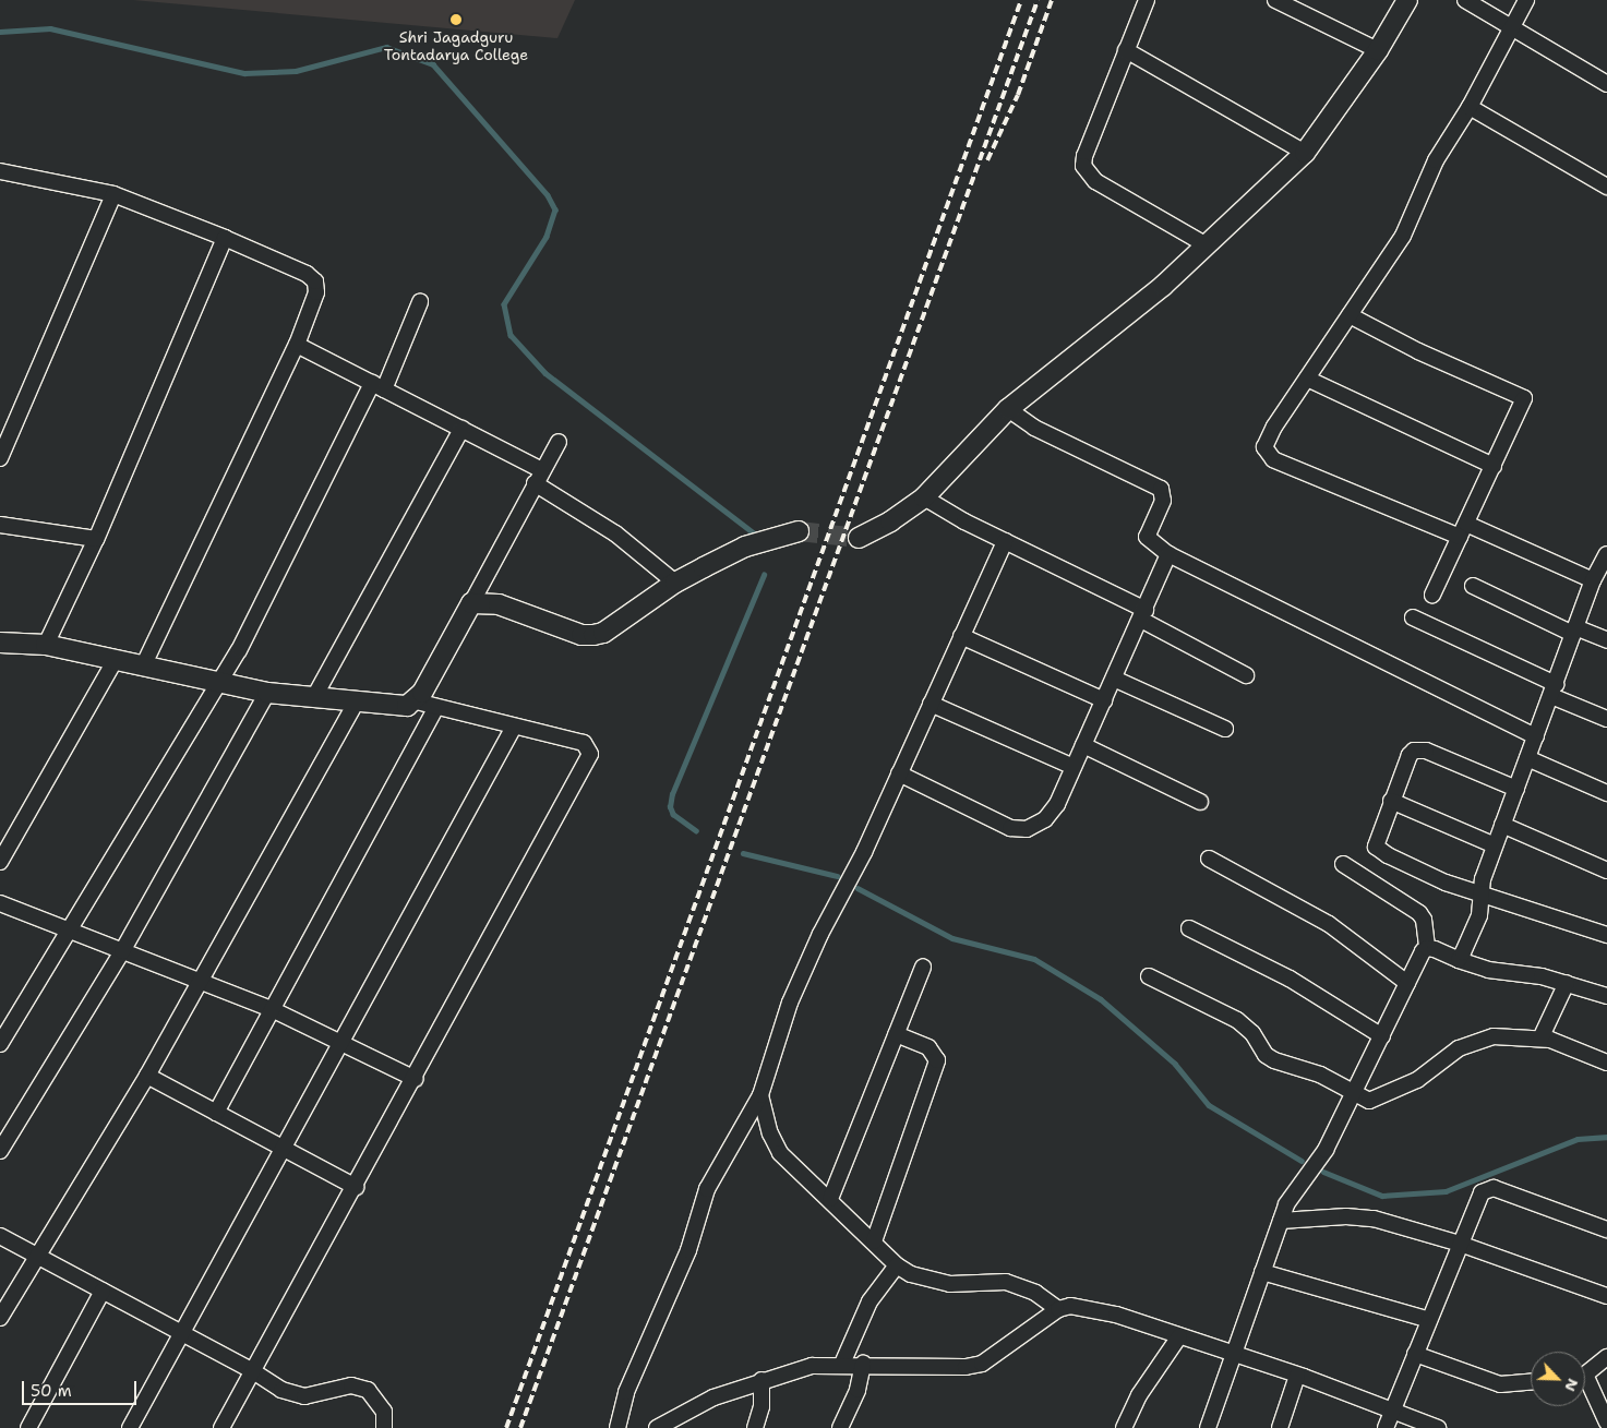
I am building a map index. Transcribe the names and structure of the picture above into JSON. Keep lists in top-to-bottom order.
{
  "places": ["Shri Jagadguru Tontadarya College"],
  "scale_bar": "50 m",
  "north": "bottom right"
}
